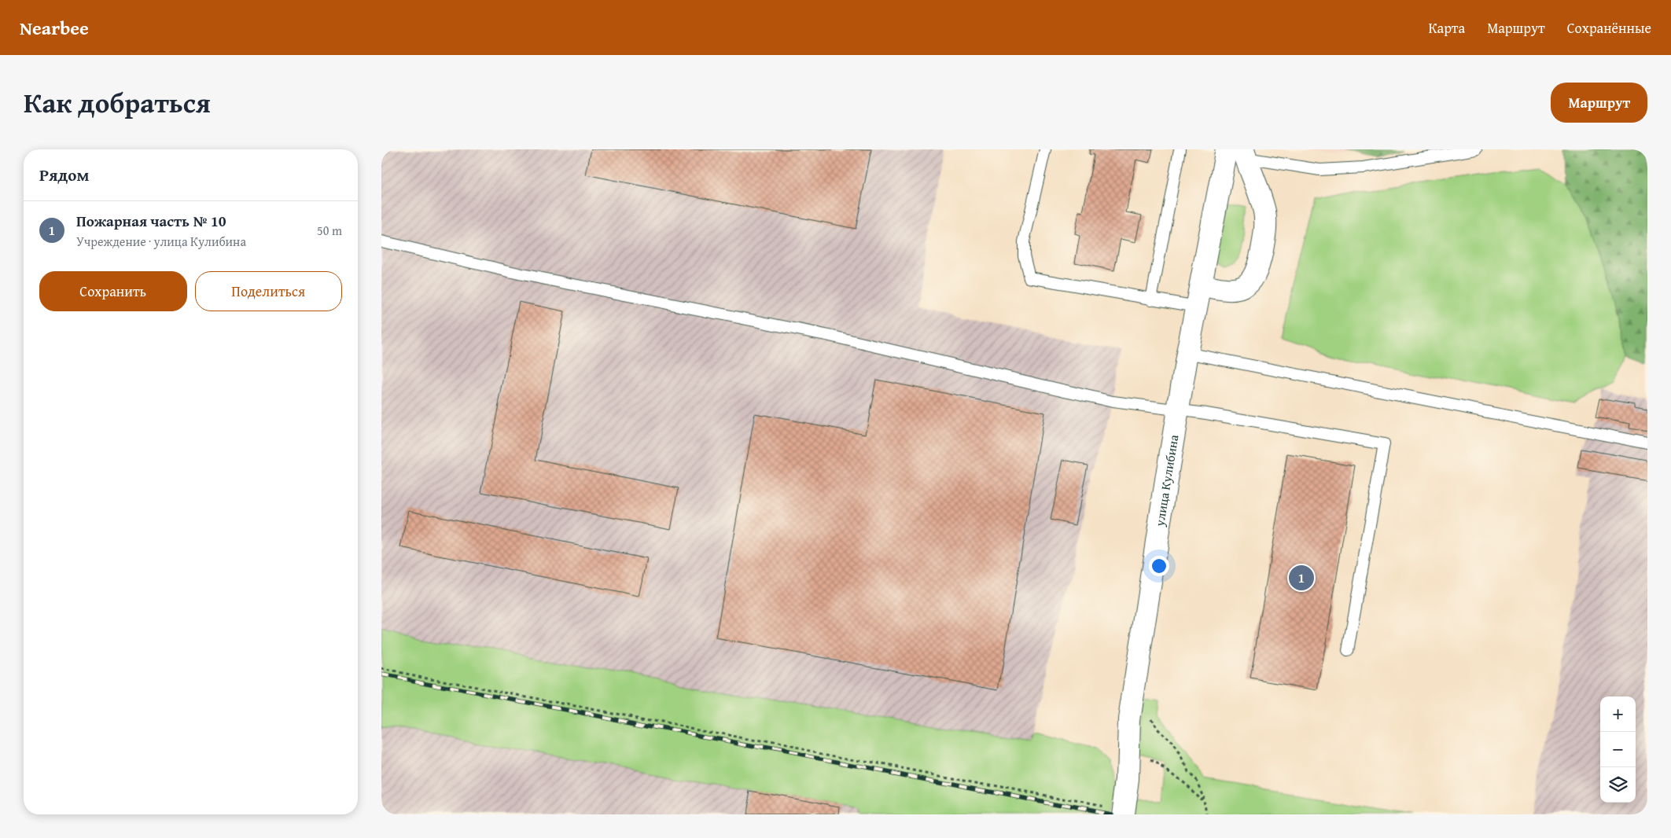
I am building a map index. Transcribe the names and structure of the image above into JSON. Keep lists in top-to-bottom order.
{
  "streets": {
    "street": ["улица Кулибина"]
  },
  "page": {
    "header": "Nearbee",
    "nav": ["Карта", "Маршрут", "Сохранённые"],
    "title": "Как добраться",
    "buttons": [
      "Маршрут",
      ["Сохранить", "Поделиться"]
    ],
    "heading": "Рядом",
    "list": [
      {
        "mark": "1",
        "name": "Пожарная часть № 10",
        "note": "Учреждение · улица Кулибина",
        "value": "50 m"
      }
    ],
    "pins": "1",
    "map_buttons": ["+", "−"]
  }
}
